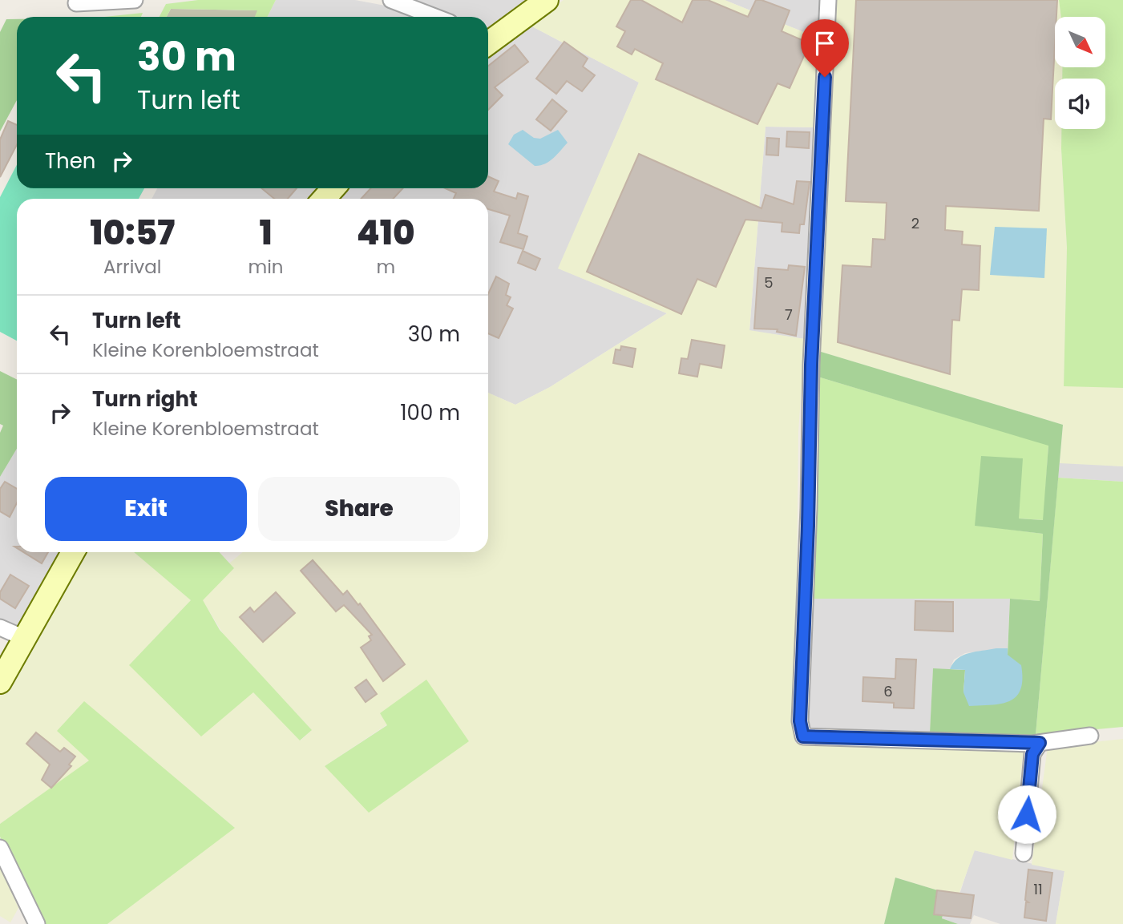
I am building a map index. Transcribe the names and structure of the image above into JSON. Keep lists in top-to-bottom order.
{
  "house_numbers": [
    "2",
    "5",
    "7",
    "6",
    "11"
  ],
  "north": "bottom right",
  "page": {
    "turn": ["30 m", "Turn left"],
    "then": "Then",
    "eta": [
      "10:57",
      "Arrival",
      "1",
      "min",
      "410",
      "m"
    ],
    "list": [
      {
        "name": "Turn left",
        "note": "Kleine Korenbloemstraat",
        "value": "30 m"
      },
      {
        "name": "Turn right",
        "note": "Kleine Korenbloemstraat",
        "value": "100 m"
      }
    ],
    "buttons": ["Exit", "Share"]
  }
}
